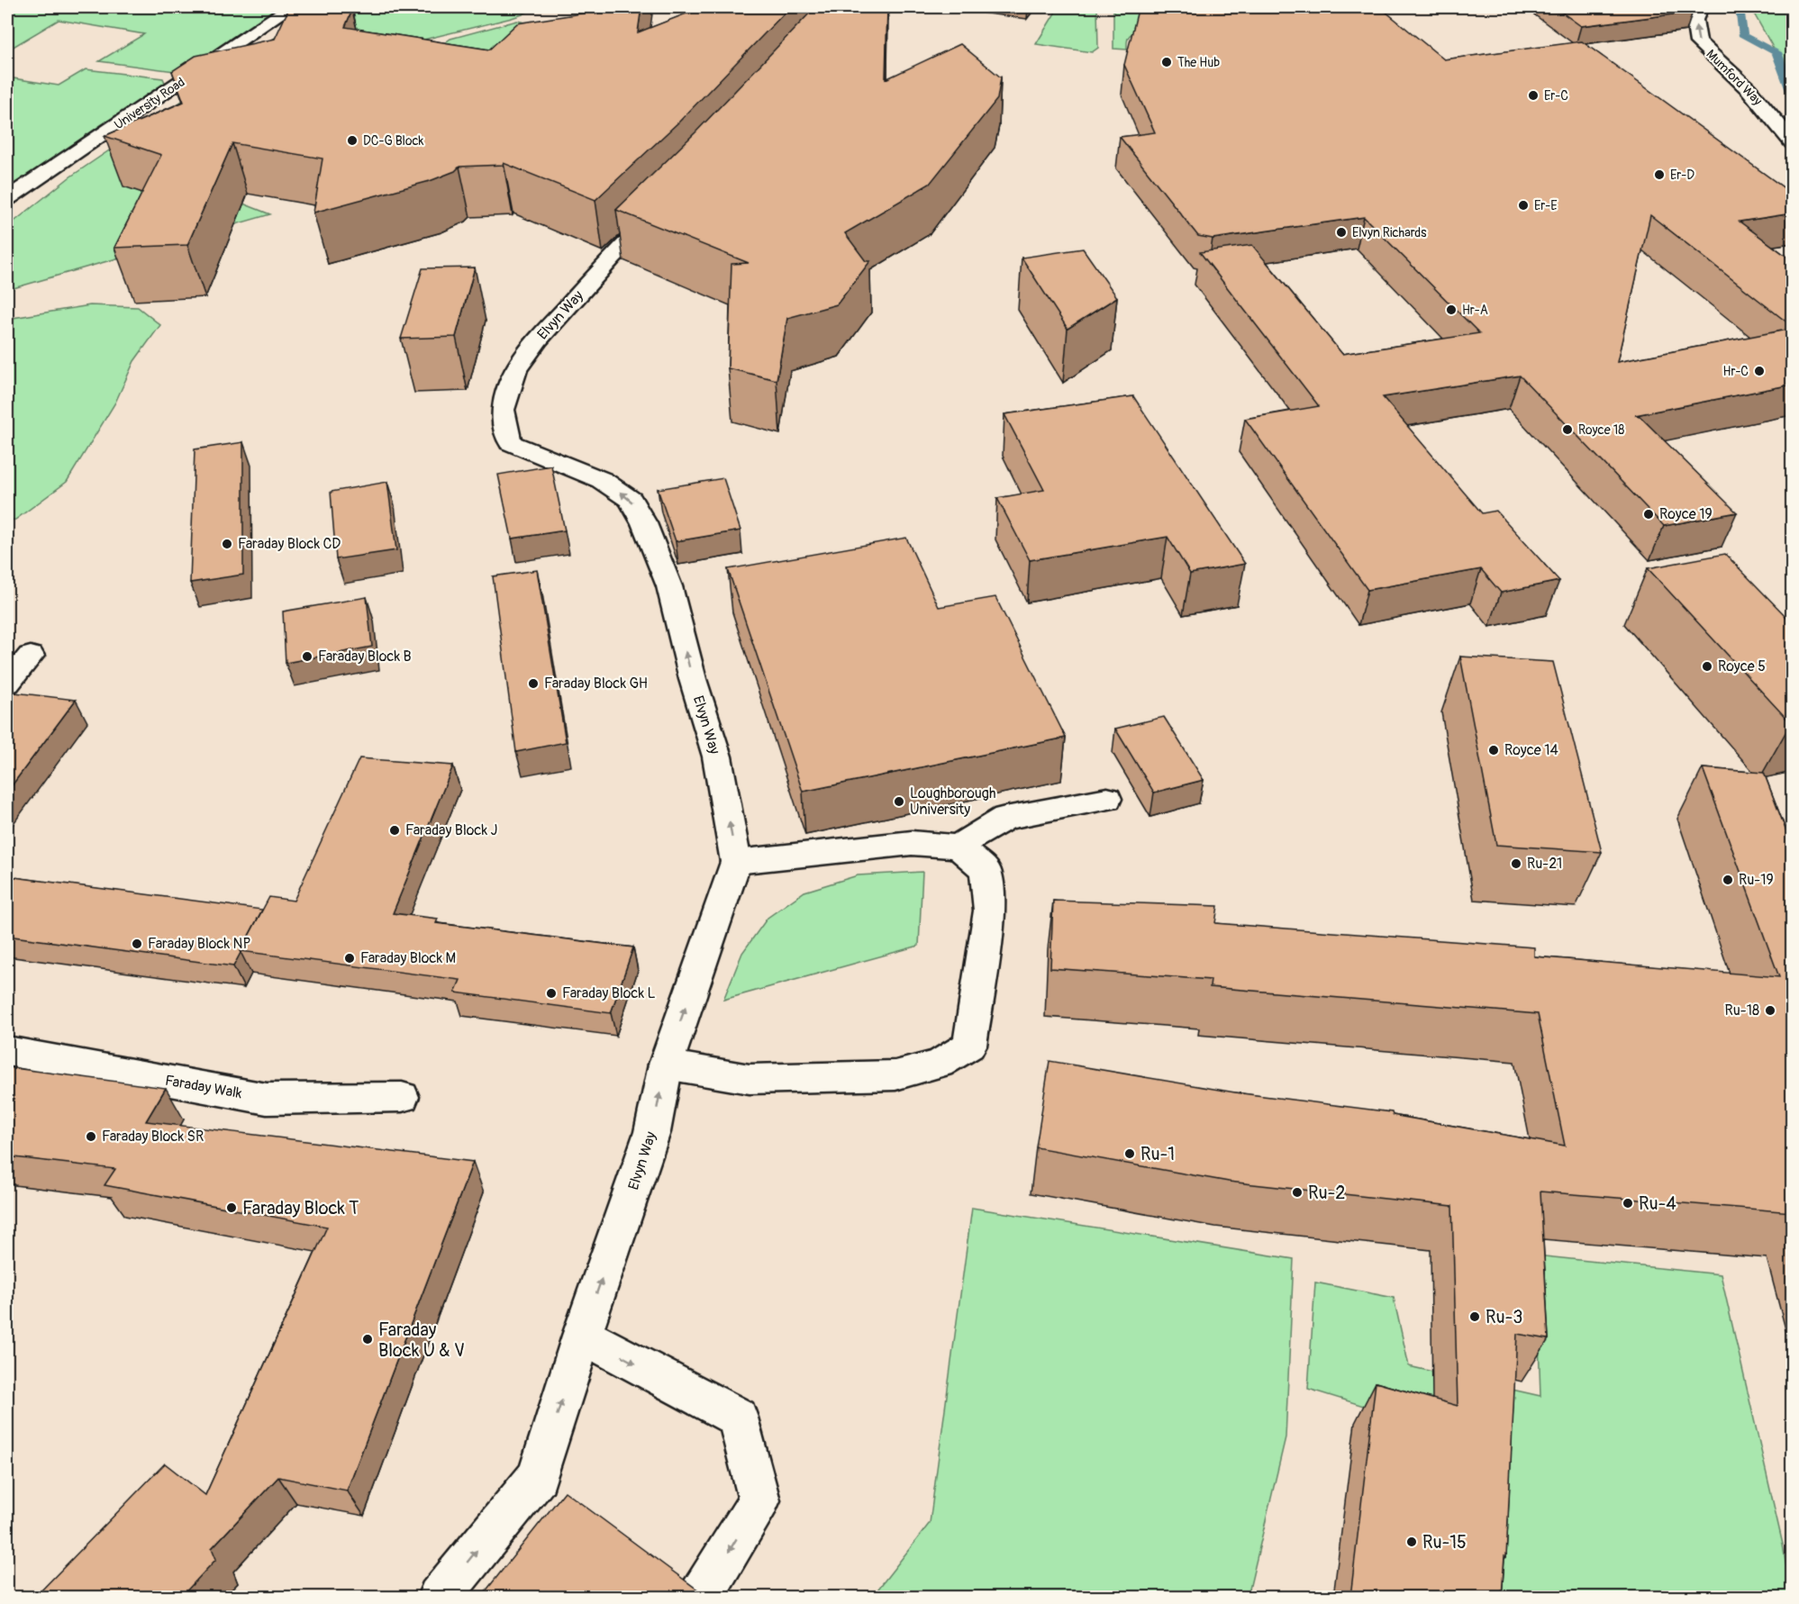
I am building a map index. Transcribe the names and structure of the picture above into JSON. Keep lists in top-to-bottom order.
{
  "streets": {
    "street": [
      "Mumford Way",
      "University Road",
      "Elvyn Way",
      "Faraday Walk"
    ]
  },
  "one_way": ["Mumford Way", "Elvyn Way"],
  "places": [
    "The Hub",
    "Er-C",
    "DC-G Block",
    "Er-D",
    "Er-E",
    "Elvyn Richards",
    "Hr-A",
    "Hr-C",
    "Royce 18",
    "Royce 19",
    "Faraday Block CD",
    "Faraday Block B",
    "Royce 5",
    "Faraday Block GH",
    "Royce 14",
    "Loughborough University",
    "Faraday Block J",
    "Ru-21",
    "Ru-19",
    "Faraday Block NP",
    "Faraday Block M",
    "Faraday Block L",
    "Ru-18",
    "Faraday Block SR",
    "Ru-1",
    "Ru-2",
    "Ru-4",
    "Faraday Block T",
    "Ru-3",
    "Faraday Block U & V",
    "Ru-15"
  ]
}
